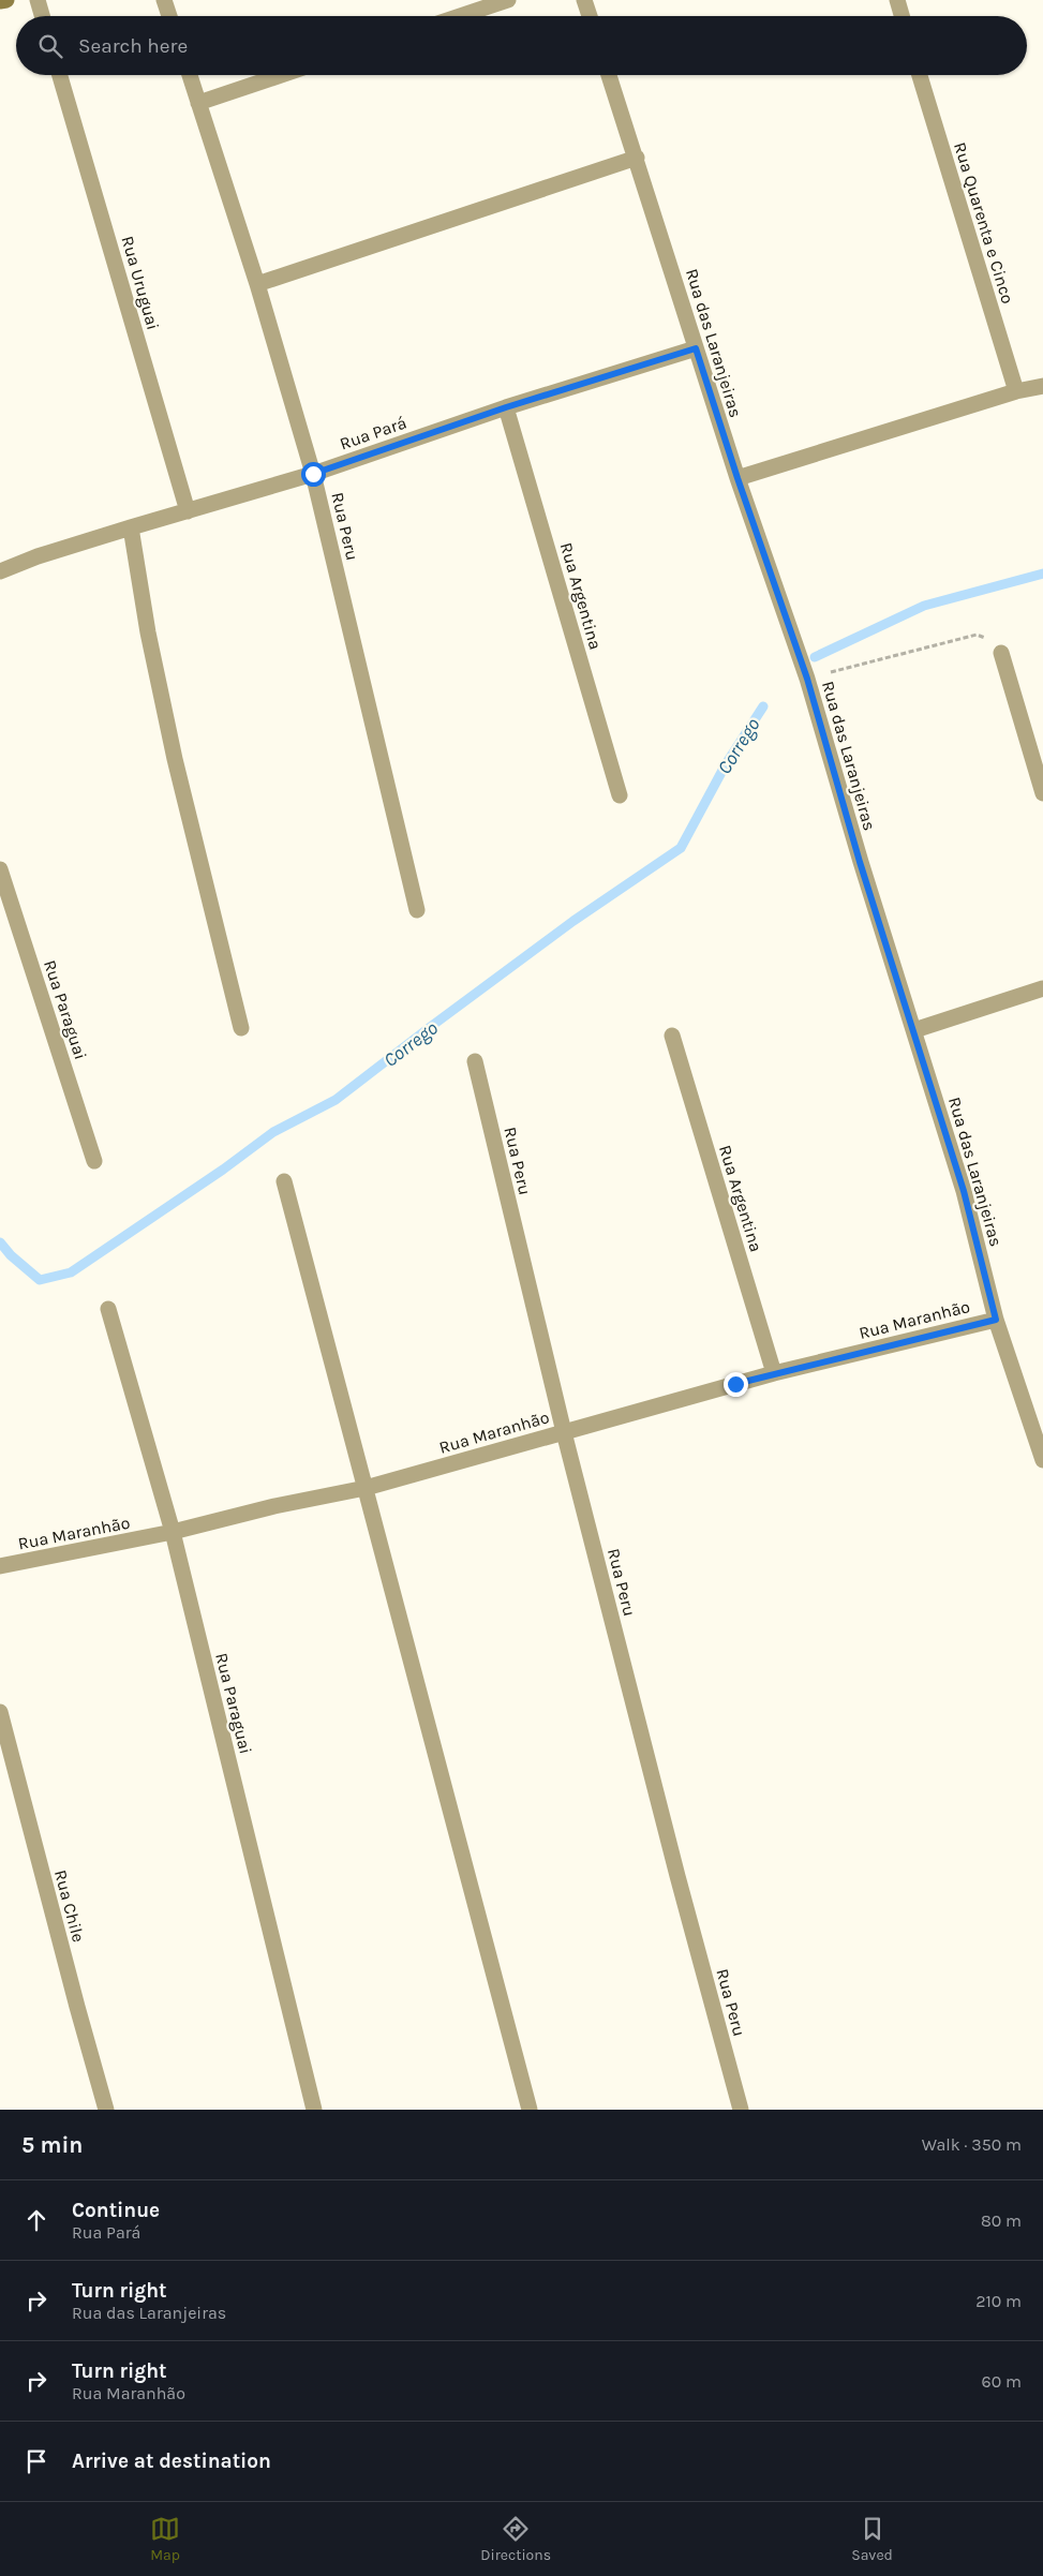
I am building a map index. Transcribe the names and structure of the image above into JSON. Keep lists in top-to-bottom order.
{
  "streets": {
    "street": [
      "Rua Quarenta e Cinco",
      "Rua Uruguai",
      "Rua das Laranjeiras",
      "Rua Pará",
      "Rua Peru",
      "Rua Argentina",
      "Rua Paraguai",
      "Rua Maranhão",
      "Rua Chile"
    ]
  },
  "crossings": [
    ["Rua Uruguai", "Rua Pará"],
    ["Rua das Laranjeiras", "Rua Pará"],
    ["Rua das Laranjeiras", "Rua Maranhão"],
    ["Rua Pará", "Rua Peru"],
    ["Rua Pará", "Rua Argentina"],
    ["Rua Peru", "Rua Maranhão"],
    ["Rua Argentina", "Rua Maranhão"],
    ["Rua Paraguai", "Rua Maranhão"]
  ],
  "water": ["Corrego"],
  "page": {
    "search": "Search here",
    "heading": ["5 min", "Walk · 350 m"],
    "list": [
      ["Continue", "Rua Pará", "80 m"],
      ["Turn right", "Rua das Laranjeiras", "210 m"],
      ["Turn right", "Rua Maranhão", "60 m"],
      "Arrive at destination"
    ],
    "nav": ["Map", "Directions", "Saved"]
  }
}
